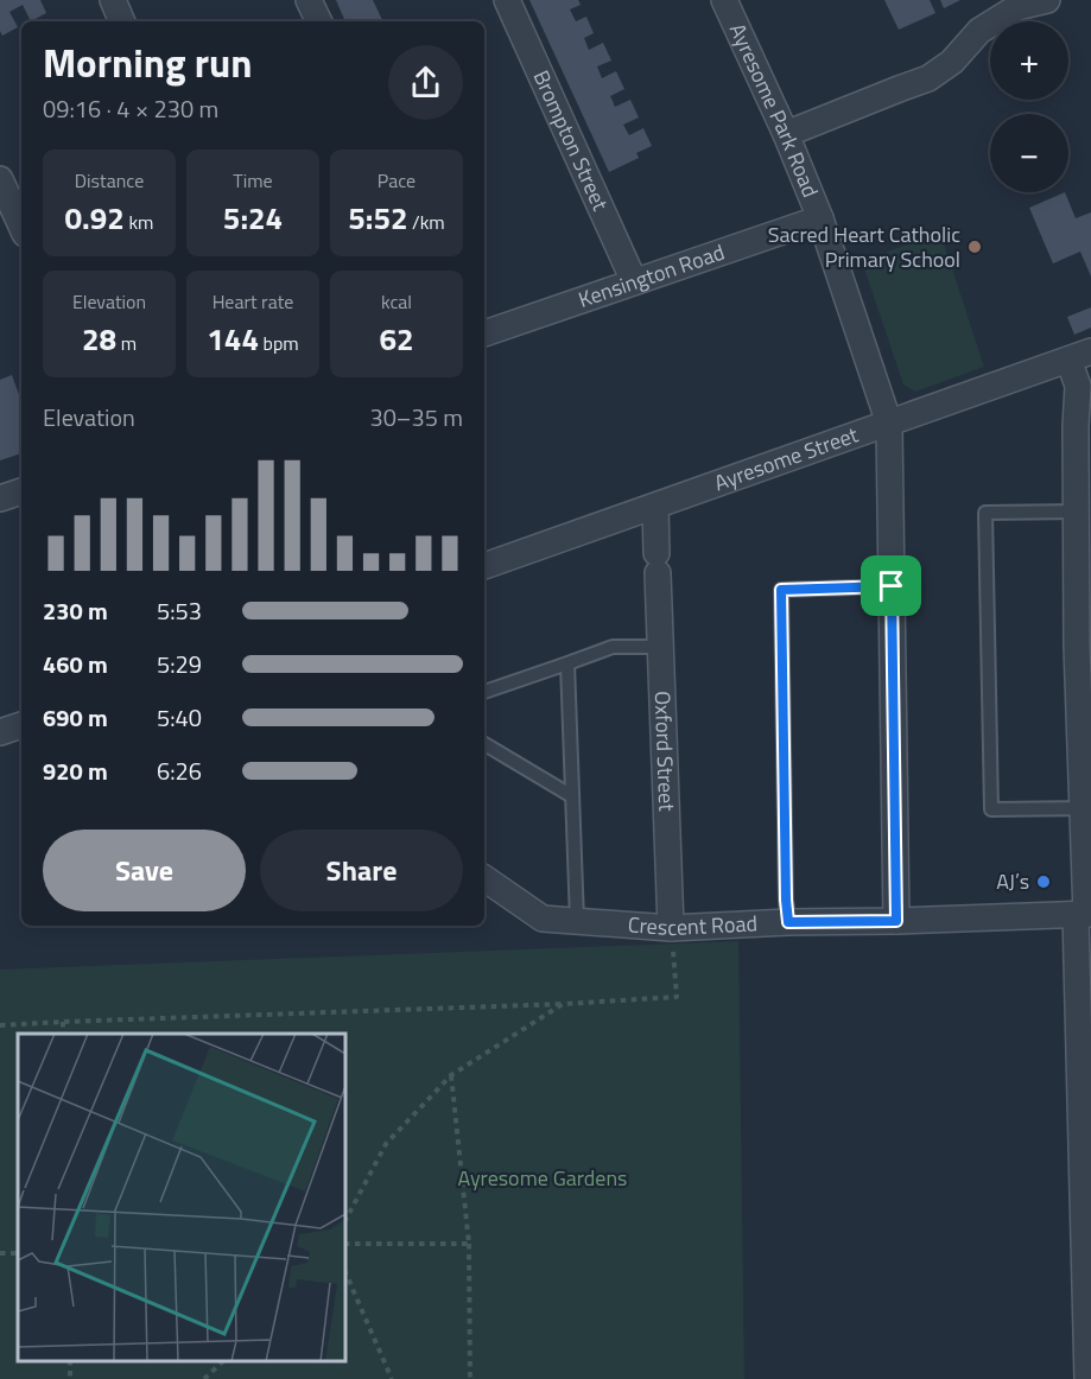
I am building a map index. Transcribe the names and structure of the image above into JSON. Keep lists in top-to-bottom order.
{
  "streets": {
    "street": [
      "Ayresome Park Road",
      "Brompton Street",
      "Kensington Road",
      "Ayresome Street",
      "Oxford Street",
      "Crescent Road"
    ]
  },
  "crossings": [
    ["Ayresome Park Road", "Kensington Road"],
    ["Ayresome Park Road", "Ayresome Street"],
    ["Ayresome Park Road", "Crescent Road"],
    ["Brompton Street", "Kensington Road"],
    ["Ayresome Street", "Oxford Street"],
    ["Oxford Street", "Crescent Road"]
  ],
  "parks": ["Ayresome Gardens"],
  "places": ["Sacred Heart Catholic Primary School", "AJ’s"],
  "page": {
    "map_buttons": ["+", "−"],
    "heading": ["Morning run", "09:16 · 4 × 230 m"],
    "stats": [
      ["Distance", "0.92 km"],
      ["Time", "5:24"],
      ["Pace", "5:52 /km"],
      ["Elevation", "28 m"],
      ["Heart rate", "144 bpm"],
      ["kcal", "62"]
    ],
    "chart": ["Elevation", "30–35 m"],
    "list": [
      {
        "name": "230 m",
        "note": "5:53"
      },
      {
        "name": "460 m",
        "note": "5:29"
      },
      {
        "name": "690 m",
        "note": "5:40"
      },
      {
        "name": "920 m",
        "note": "6:26"
      }
    ],
    "buttons": ["Save", "Share"]
  }
}
